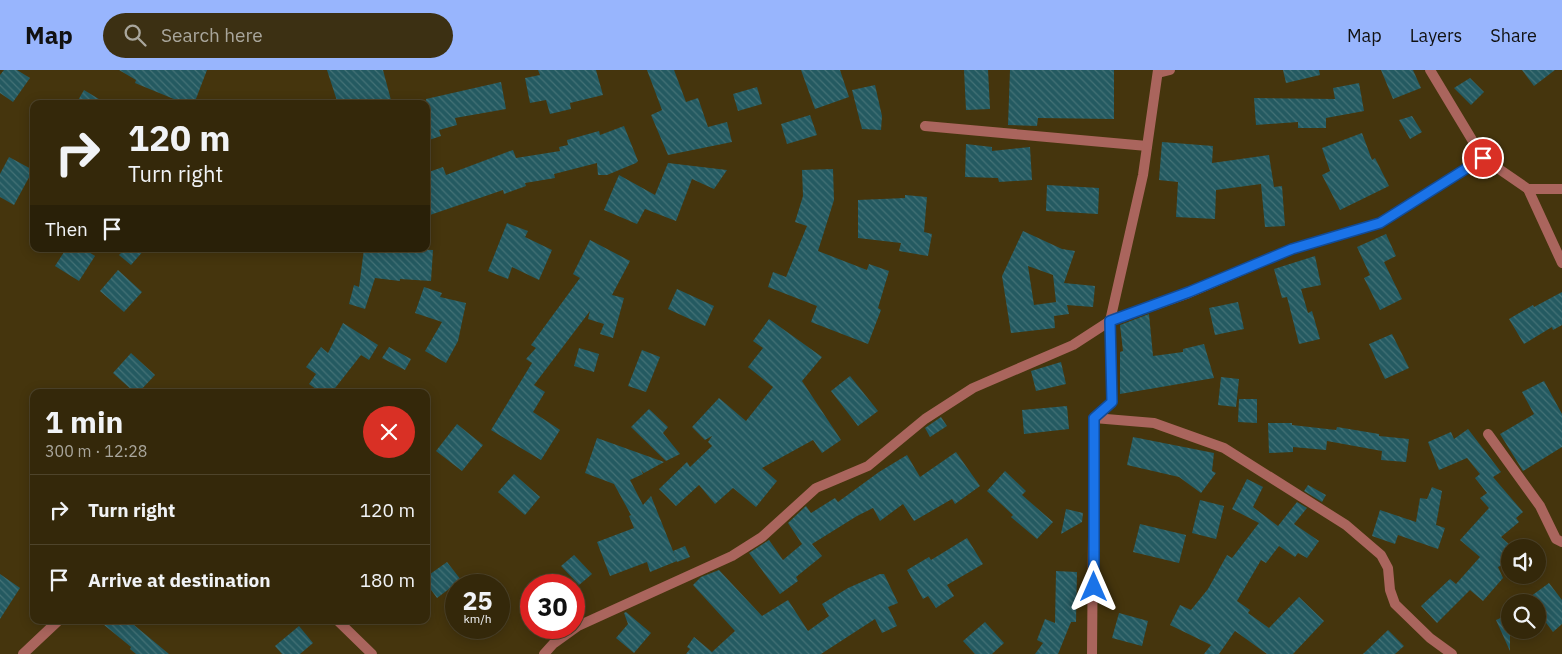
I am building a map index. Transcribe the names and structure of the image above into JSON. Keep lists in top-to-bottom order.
{
  "page": {
    "header": "Map",
    "search": "Search here",
    "nav": ["Map", "Layers", "Share"],
    "turn": ["120 m", "Turn right"],
    "then": "Then",
    "heading": ["1 min", "300 m · 12:28"],
    "list": [
      {
        "name": "Turn right",
        "value": "120 m"
      },
      {
        "name": "Arrive at destination",
        "value": "180 m"
      }
    ],
    "speed": "25 km/h",
    "limit": "30"
  }
}
